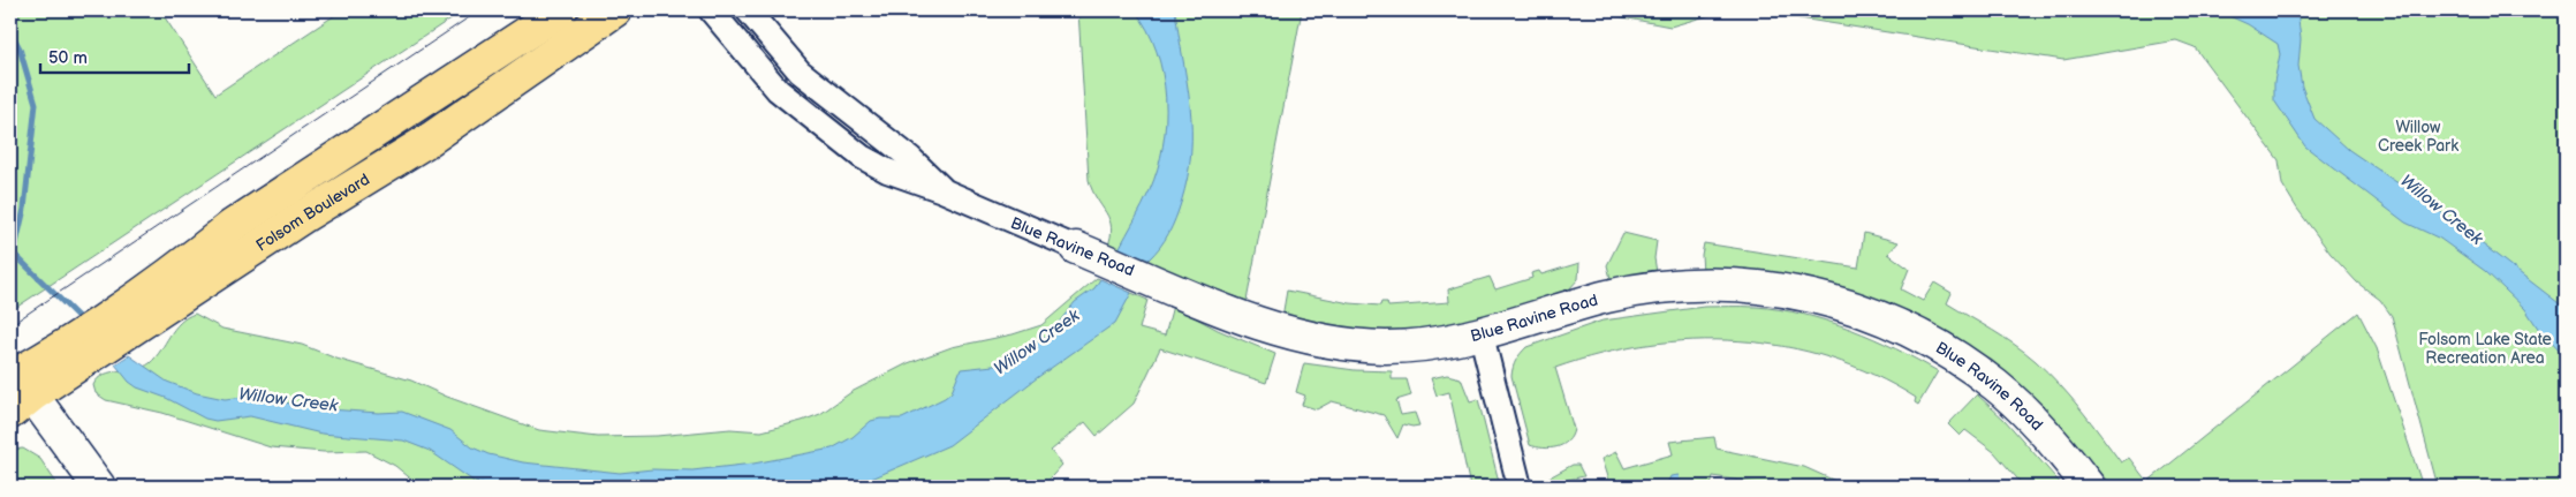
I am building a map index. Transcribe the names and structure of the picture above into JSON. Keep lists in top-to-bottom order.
{
  "streets": {
    "main road": ["Folsom Boulevard"],
    "street": ["Blue Ravine Road"]
  },
  "water": ["Willow Creek"],
  "parks": ["Willow Creek Park", "Folsom Lake State Recreation Area"],
  "scale_bar": "50 m"
}
